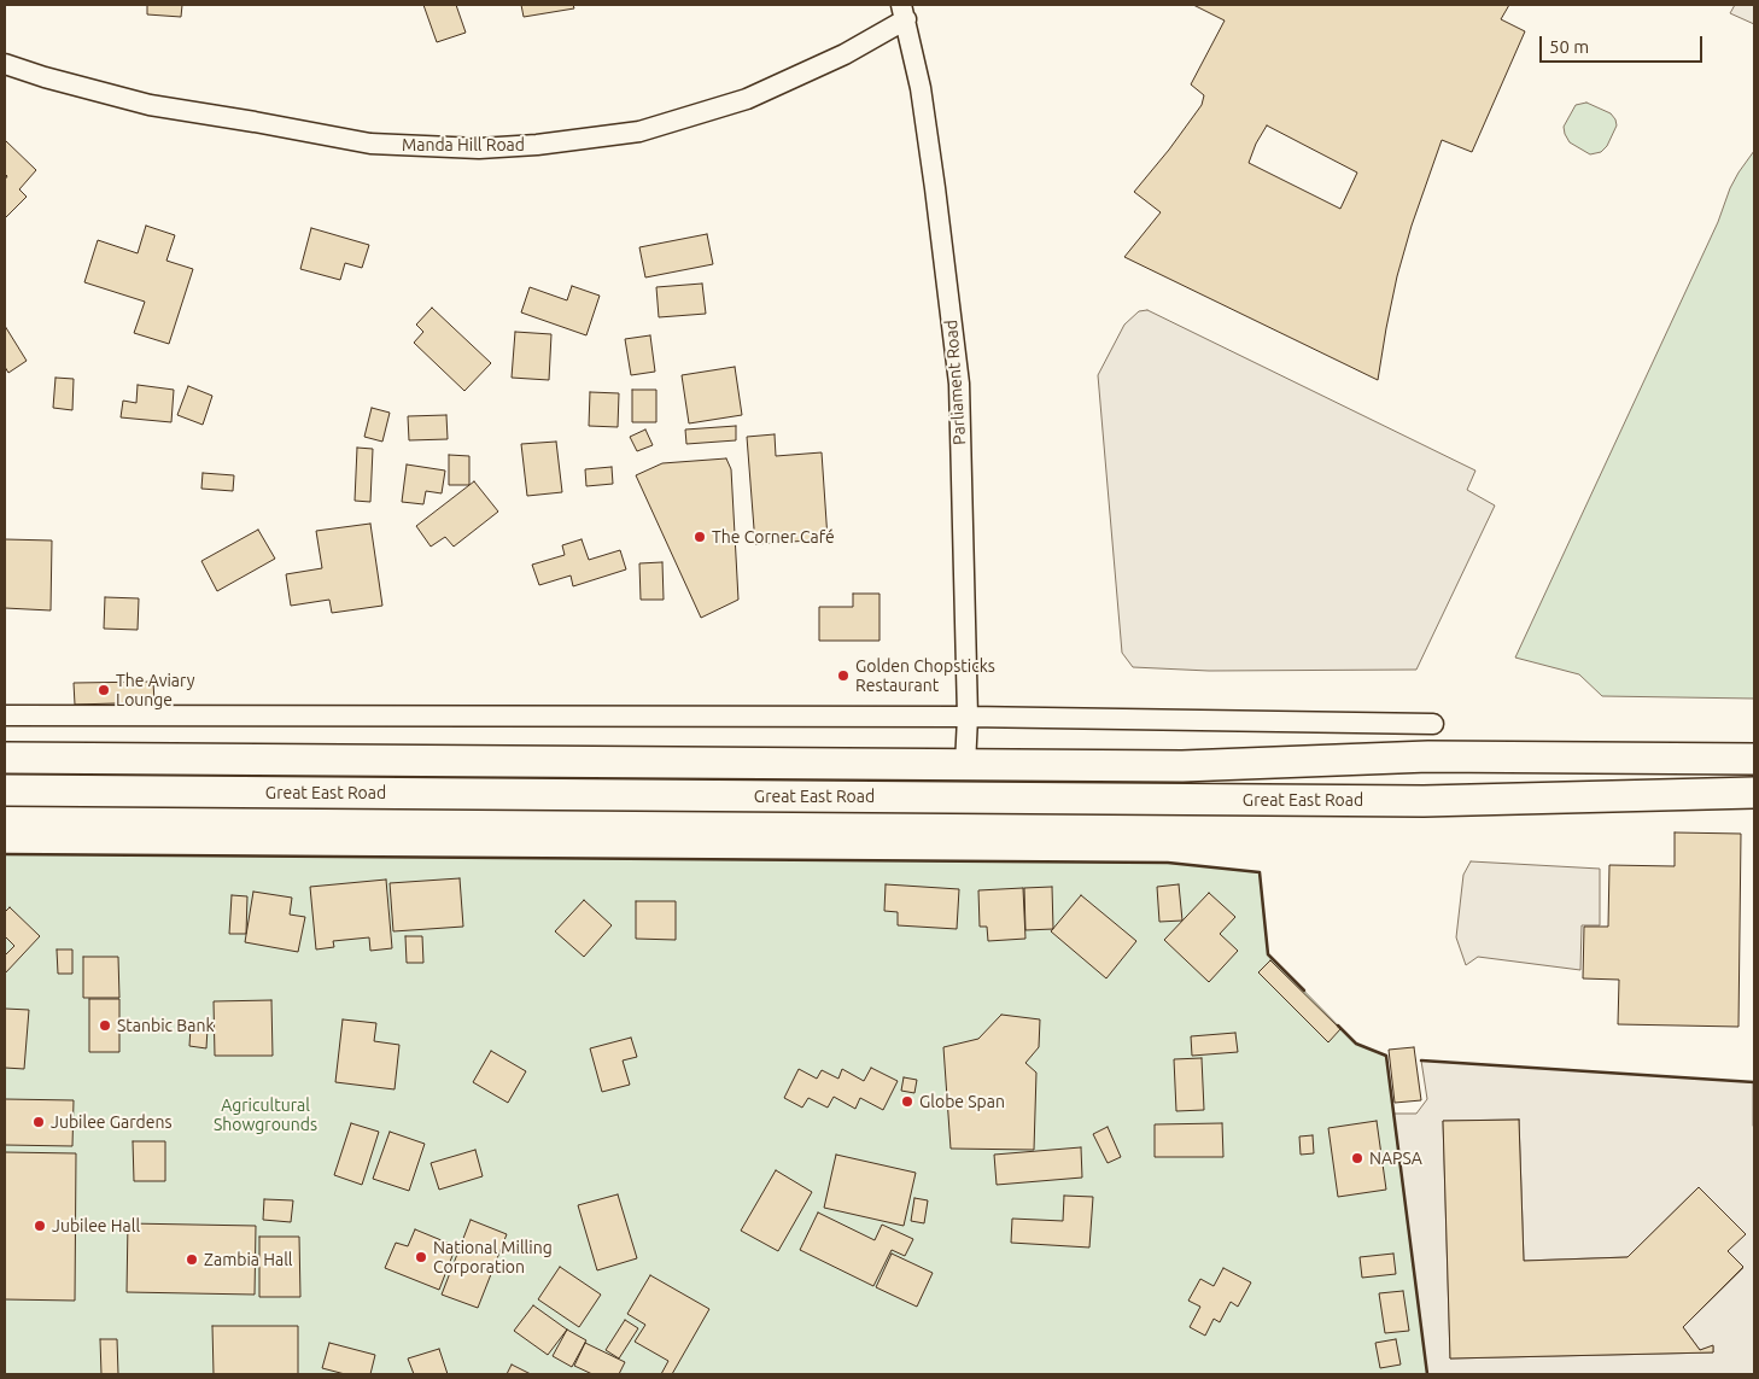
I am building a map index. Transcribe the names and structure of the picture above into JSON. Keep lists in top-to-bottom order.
{
  "streets": {
    "main road": ["Great East Road"],
    "street": ["Manda Hill Road", "Parliament Road"]
  },
  "crossings": [
    ["Manda Hill Road", "Parliament Road"],
    ["Parliament Road", "Great East Road"]
  ],
  "parks": ["Agricultural Showgrounds"],
  "places": [
    "The Corner Café",
    "Golden Chopsticks Restaurant",
    "The Aviary Lounge",
    "Stanbic Bank",
    "Globe Span",
    "Jubilee Gardens",
    "NAPSA",
    "Jubilee Hall",
    "National Milling Corporation",
    "Zambia Hall"
  ],
  "scale_bar": "50 m"
}
